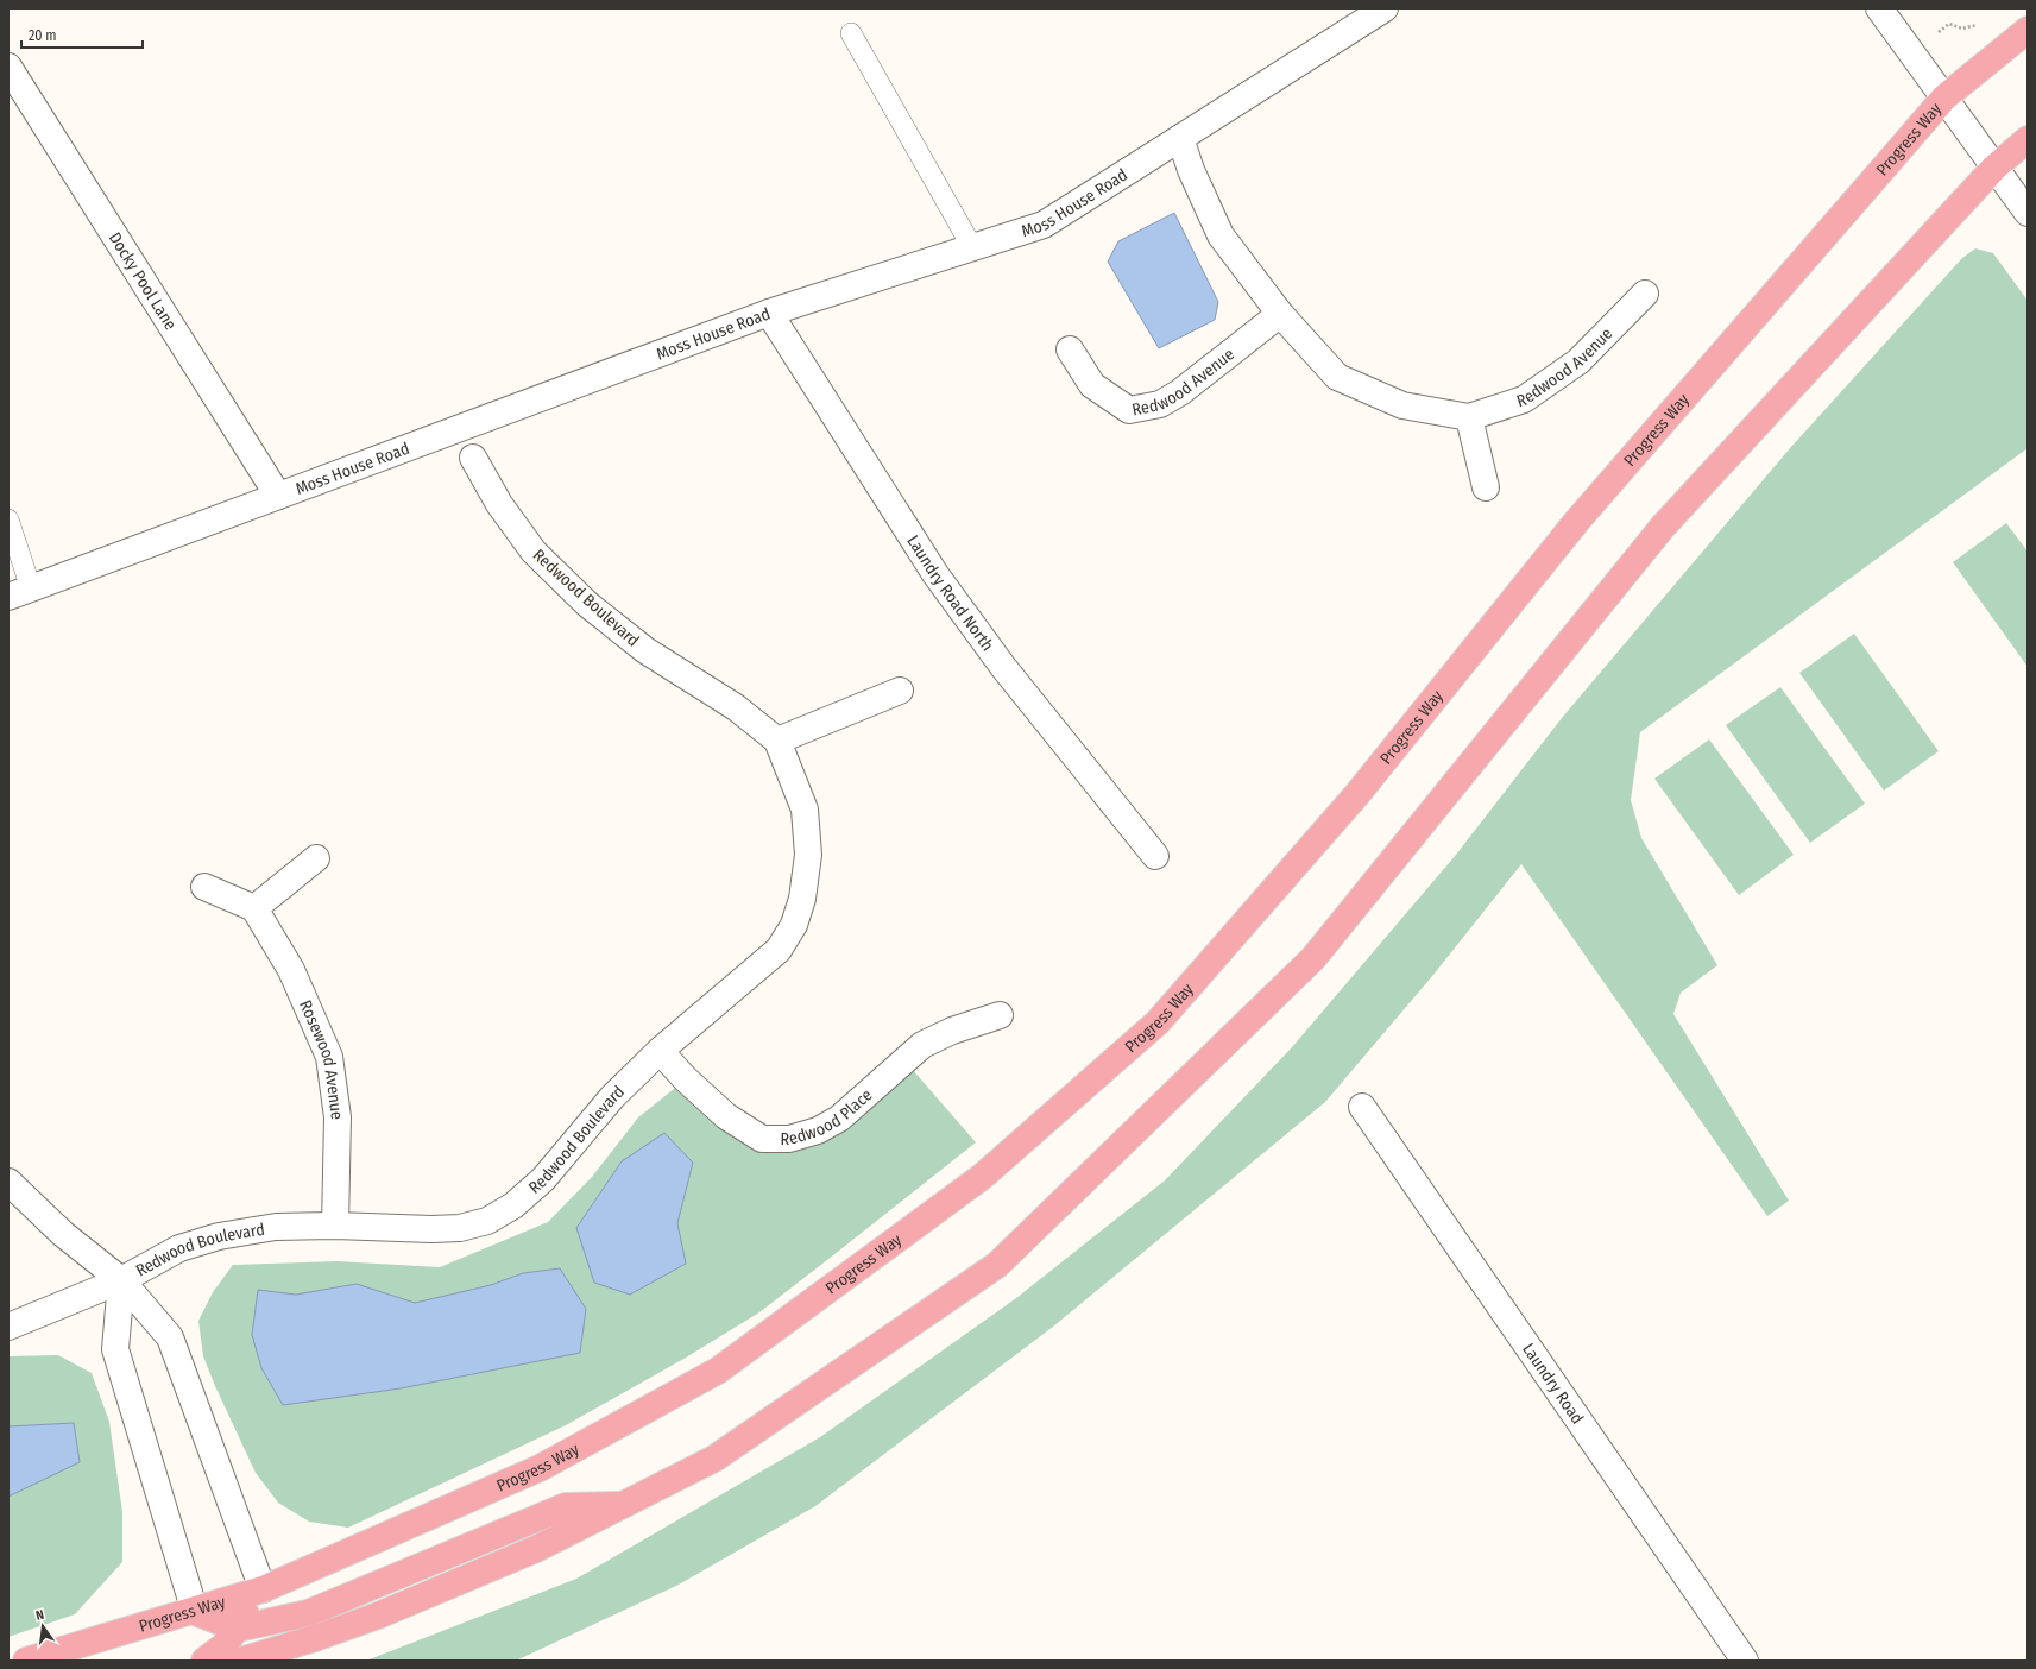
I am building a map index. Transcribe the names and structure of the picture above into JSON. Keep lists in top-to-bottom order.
{
  "streets": {
    "main road": ["Progress Way"],
    "street": [
      "Moss House Road",
      "Docky Pool Lane",
      "Redwood Avenue",
      "Laundry Road North",
      "Redwood Boulevard",
      "Rosewood Avenue",
      "Redwood Place",
      "Laundry Road"
    ]
  },
  "crossings": [
    ["Progress Way", "Redwood Boulevard"],
    ["Moss House Road", "Docky Pool Lane"],
    ["Moss House Road", "Redwood Avenue"],
    ["Moss House Road", "Laundry Road North"],
    ["Redwood Boulevard", "Rosewood Avenue"],
    ["Redwood Boulevard", "Redwood Place"]
  ],
  "scale_bar": "20 m",
  "north": "top"
}
